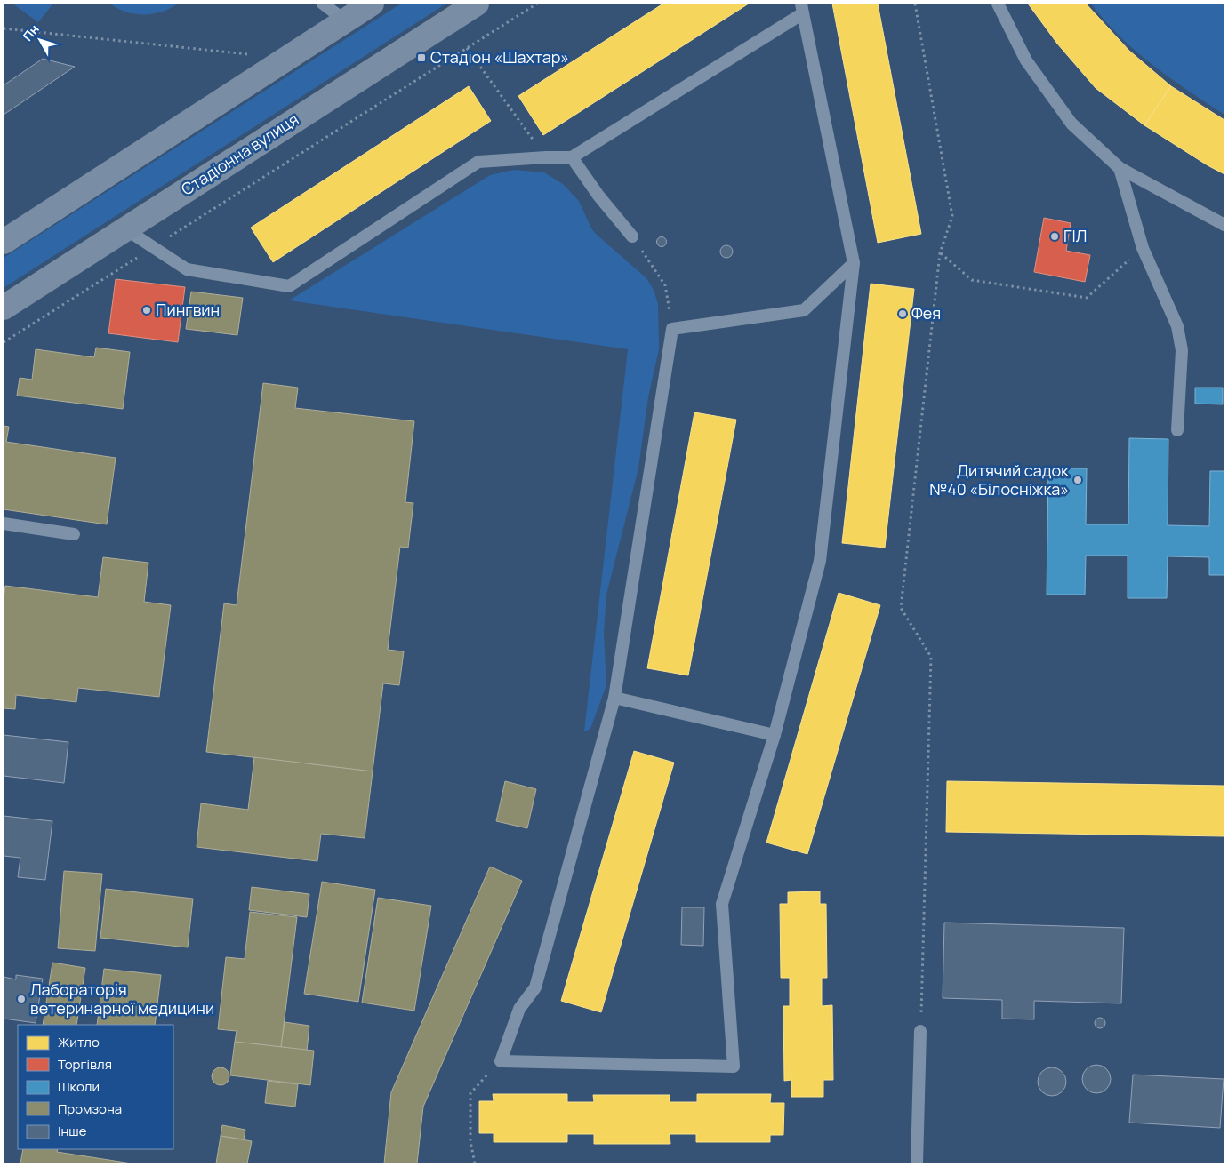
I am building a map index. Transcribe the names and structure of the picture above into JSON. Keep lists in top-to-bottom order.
{
  "streets": {
    "street": ["Стадіонна вулиця"]
  },
  "places": {
    "transit": ["Стадіон «Шахтар»"],
    "other": [
      "ГІЛ",
      "Пингвин",
      "Фея",
      "Дитячий садок №40 «Білосніжка»",
      "Лабораторія ветеринарної медицини"
    ]
  },
  "legend": [
    "Житло",
    "Торгівля",
    "Школи",
    "Промзона",
    "Інше"
  ],
  "north": "top left"
}
